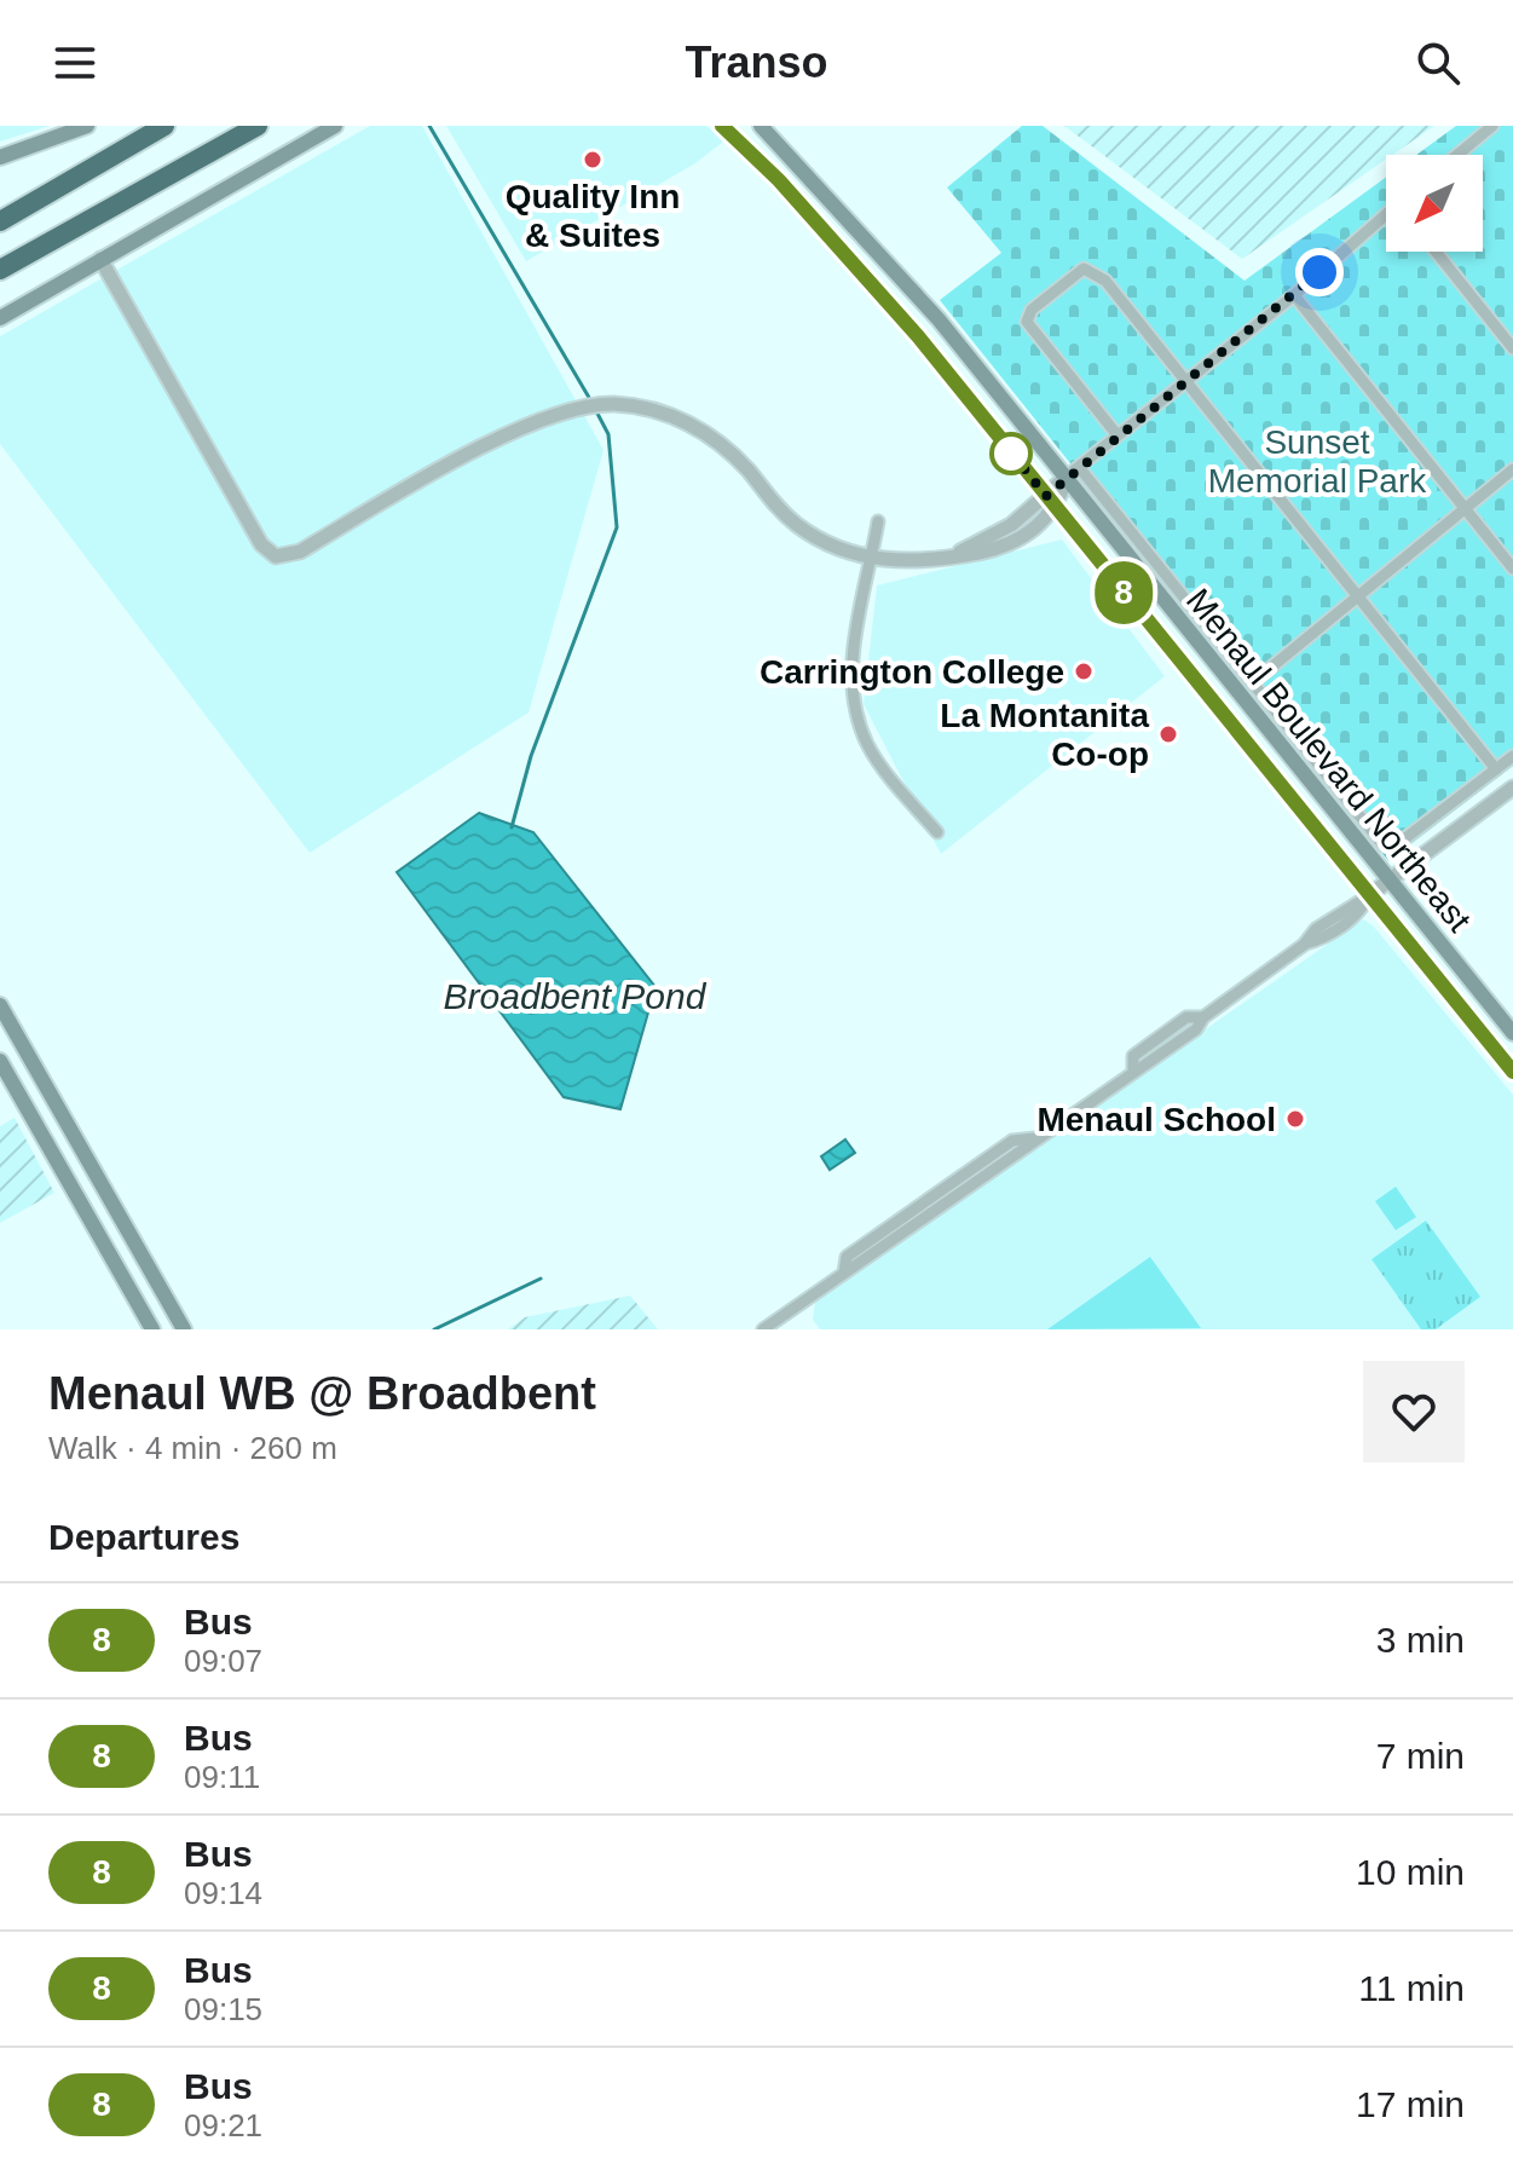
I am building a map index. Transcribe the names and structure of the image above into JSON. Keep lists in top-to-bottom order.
{
  "streets": {
    "main road": ["Menaul Boulevard Northeast"]
  },
  "water": ["Broadbent Pond"],
  "parks": ["Sunset Memorial Park"],
  "places": [
    "Quality Inn & Suites",
    "Carrington College",
    "La Montanita Co-op",
    "Menaul School"
  ],
  "lines": ["bus line 8"],
  "north": "bottom left",
  "page": {
    "header": "Transo",
    "on_map": "8",
    "heading": [
      ["Menaul WB @ Broadbent", "Walk · 4 min · 260 m"],
      "Departures"
    ],
    "list": [
      {
        "mark": "8",
        "name": "Bus",
        "note": "09:07",
        "value": "3 min"
      },
      {
        "mark": "8",
        "name": "Bus",
        "note": "09:11",
        "value": "7 min"
      },
      {
        "mark": "8",
        "name": "Bus",
        "note": "09:14",
        "value": "10 min"
      },
      {
        "mark": "8",
        "name": "Bus",
        "note": "09:15",
        "value": "11 min"
      },
      {
        "mark": "8",
        "name": "Bus",
        "note": "09:21",
        "value": "17 min"
      }
    ]
  }
}
